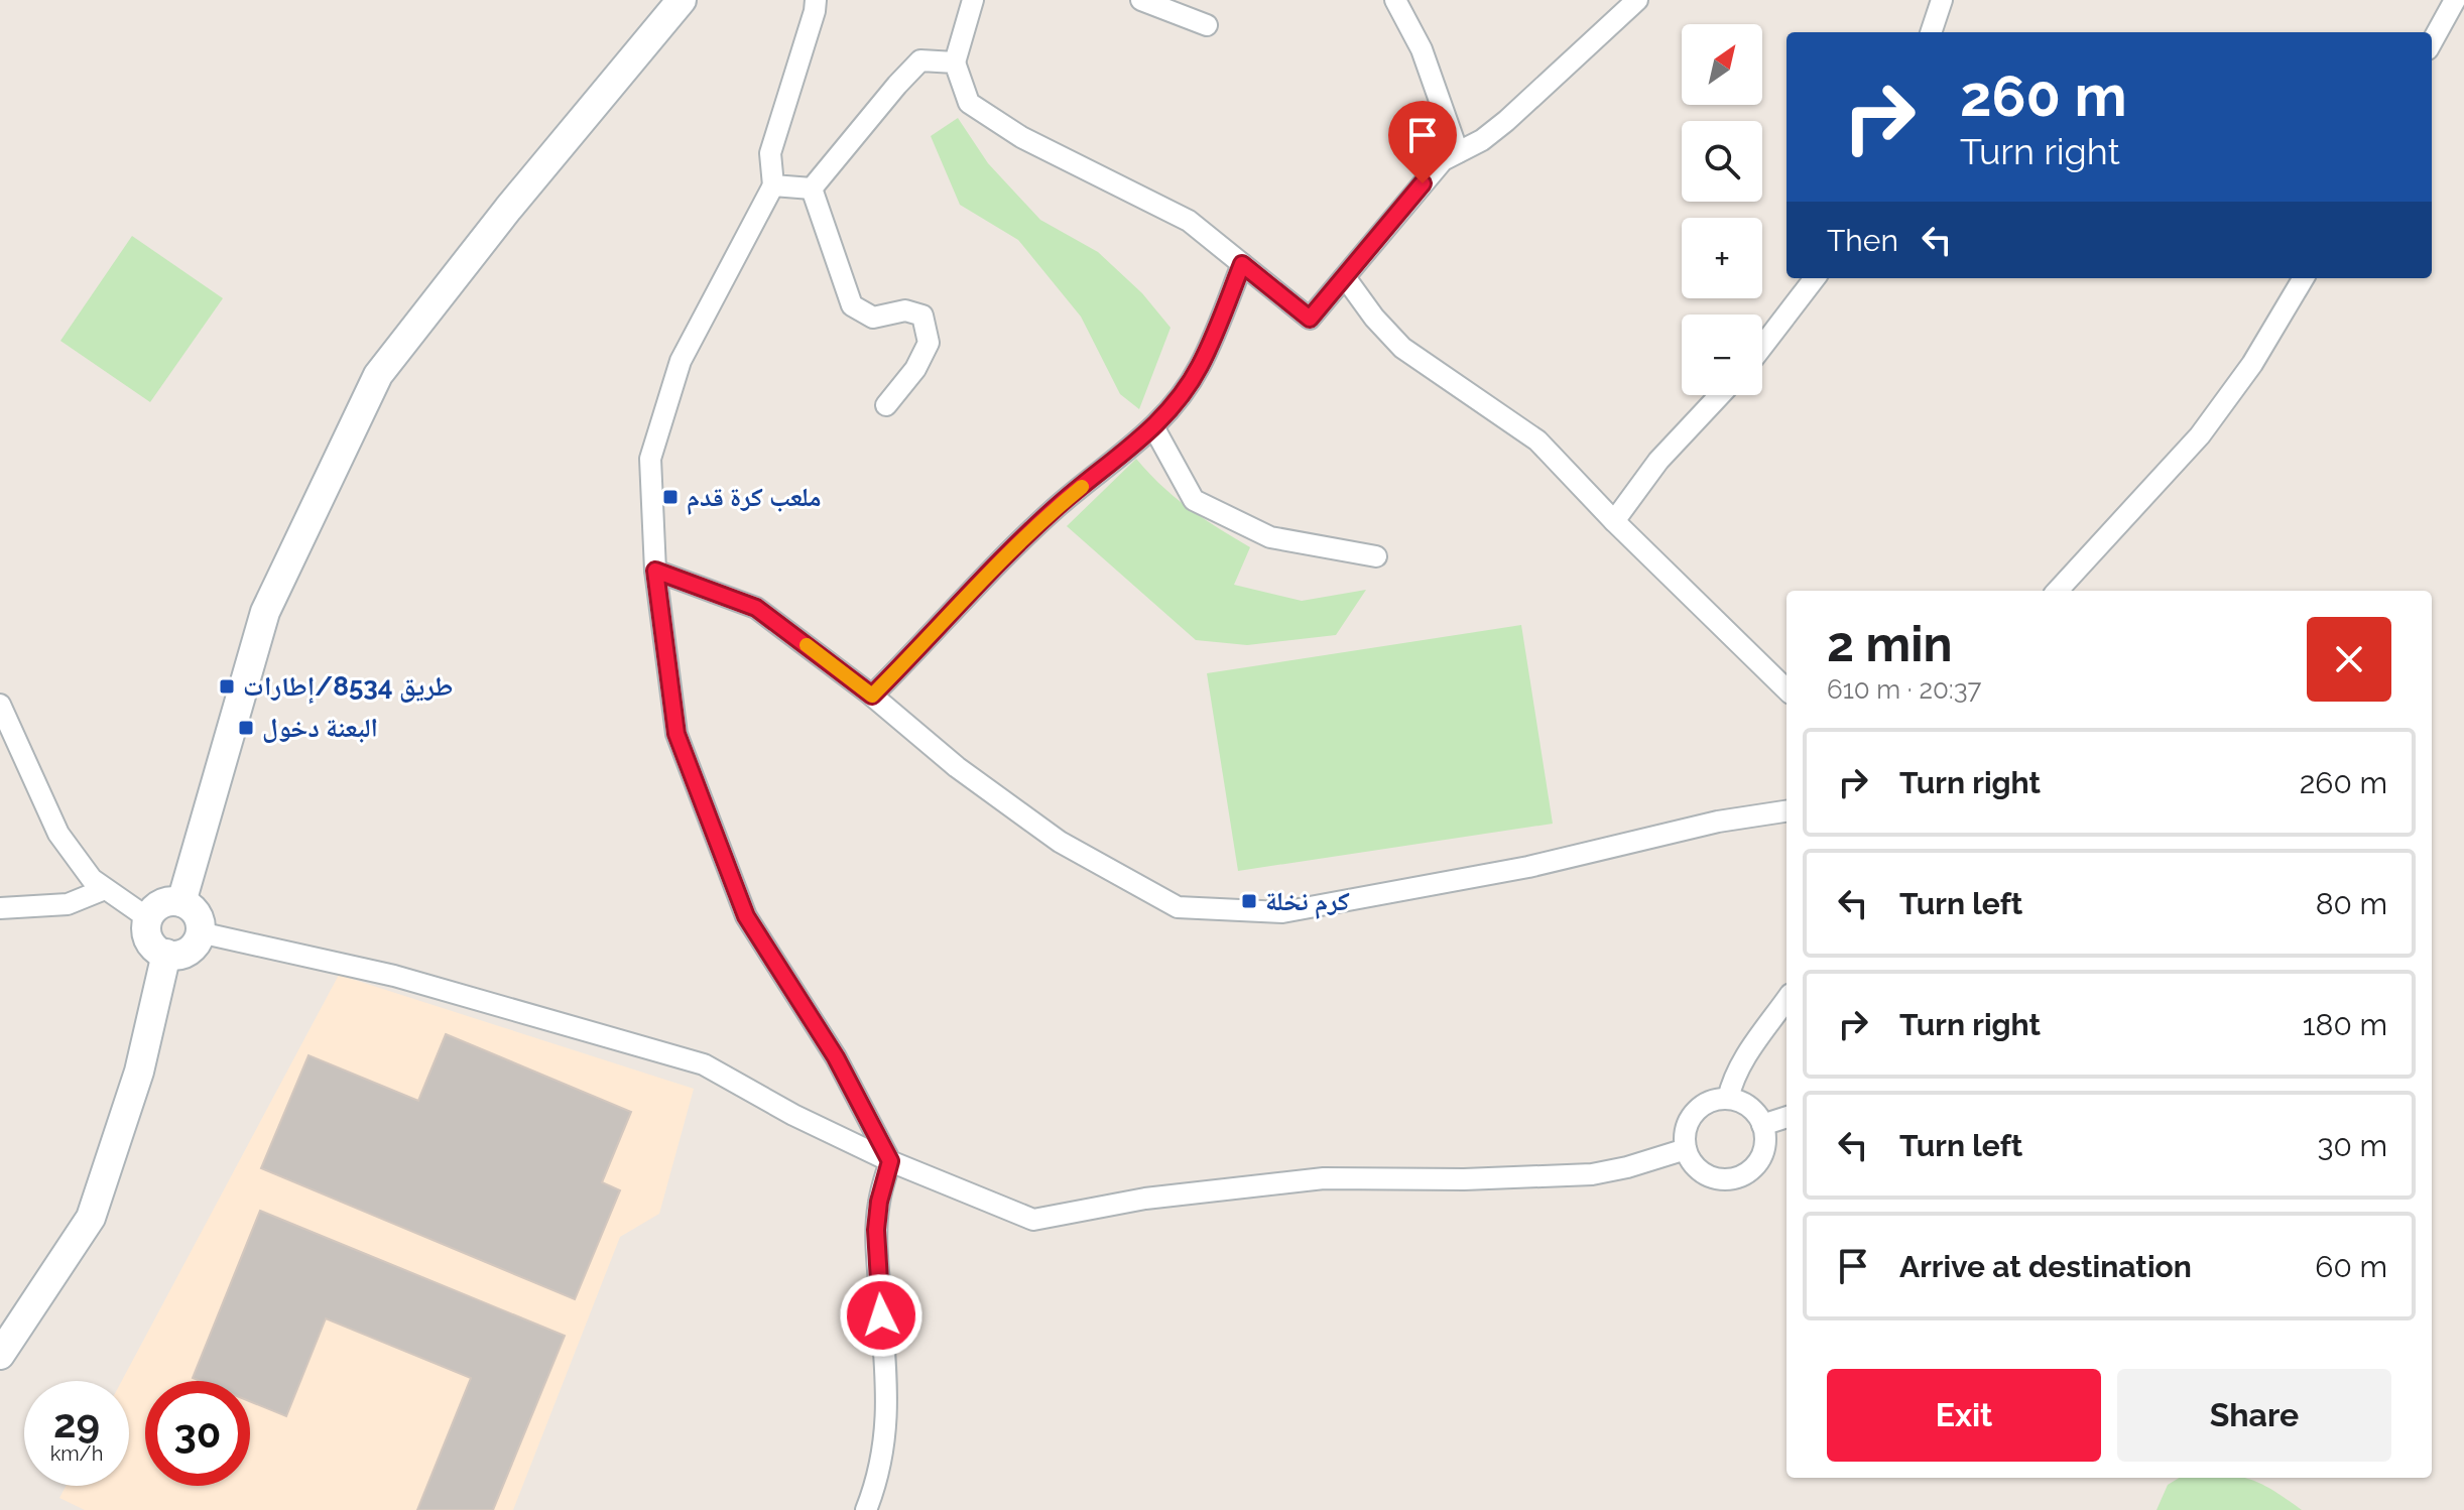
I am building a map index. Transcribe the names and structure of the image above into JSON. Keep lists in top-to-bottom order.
{
  "places": {
    "transit": [
      "ملعب كرة قدم",
      "طريق 8534/إطارات",
      "البعنة دخول",
      "كرم نخلة"
    ]
  },
  "north": "top right",
  "page": {
    "map_buttons": ["+", "−"],
    "turn": ["260 m", "Turn right"],
    "then": "Then",
    "heading": ["2 min", "610 m · 20:37"],
    "list": [
      {
        "name": "Turn right",
        "value": "260 m"
      },
      {
        "name": "Turn left",
        "value": "80 m"
      },
      {
        "name": "Turn right",
        "value": "180 m"
      },
      {
        "name": "Turn left",
        "value": "30 m"
      },
      {
        "name": "Arrive at destination",
        "value": "60 m"
      }
    ],
    "buttons": ["Exit", "Share"],
    "speed": "29 km/h",
    "limit": "30"
  }
}
